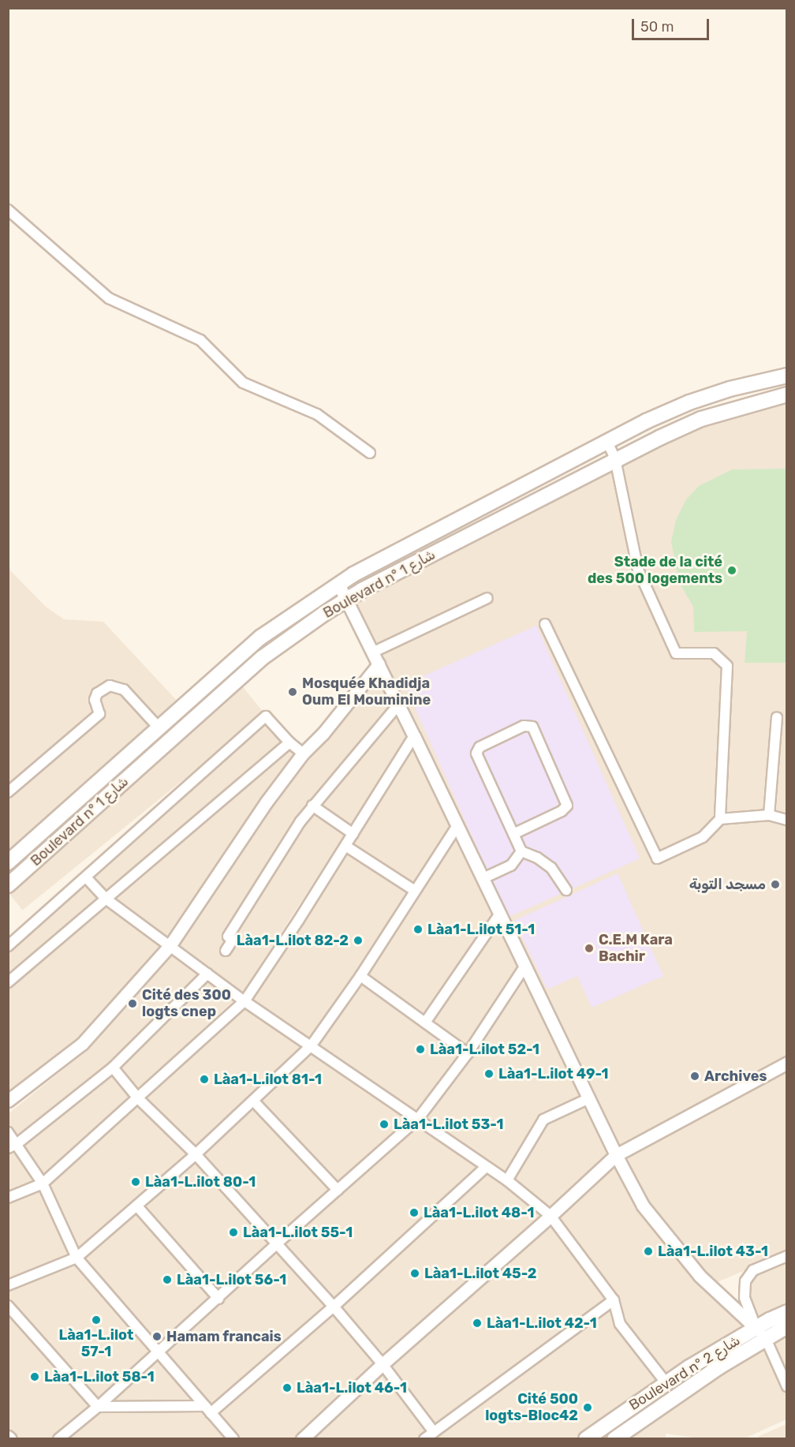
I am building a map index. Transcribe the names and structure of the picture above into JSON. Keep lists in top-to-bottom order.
{
  "streets": {
    "main road": ["Boulevard n° شارع 1", "Boulevard n° شارع 2"]
  },
  "places": [
    "Stade de la cité des 500 logements",
    "Mosquée Khadidja Oum El Mouminine",
    "مسجد التوبة",
    "Làa1-L.ilot 51-1",
    "Làa1-L.ilot 82-2",
    "C.E.M Kara Bachir",
    "Cité des 300 logts cnep",
    "Làa1-L.ilot 52-1",
    "Làa1-L.ilot 49-1",
    "Archives",
    "Làa1-L.ilot 81-1",
    "Làa1-L.ilot 53-1",
    "Làa1-L.ilot 80-1",
    "Làa1-L.ilot 48-1",
    "Làa1-L.ilot 55-1",
    "Làa1-L.ilot 43-1",
    "Làa1-L.ilot 45-2",
    "Làa1-L.ilot 56-1",
    "Làa1-L.ilot 57-1",
    "Làa1-L.ilot 42-1",
    "Hamam francais",
    "Làa1-L.ilot 58-1",
    "Làa1-L.ilot 46-1",
    "Cité 500 logts-Bloc42"
  ],
  "scale_bar": "50 m"
}
